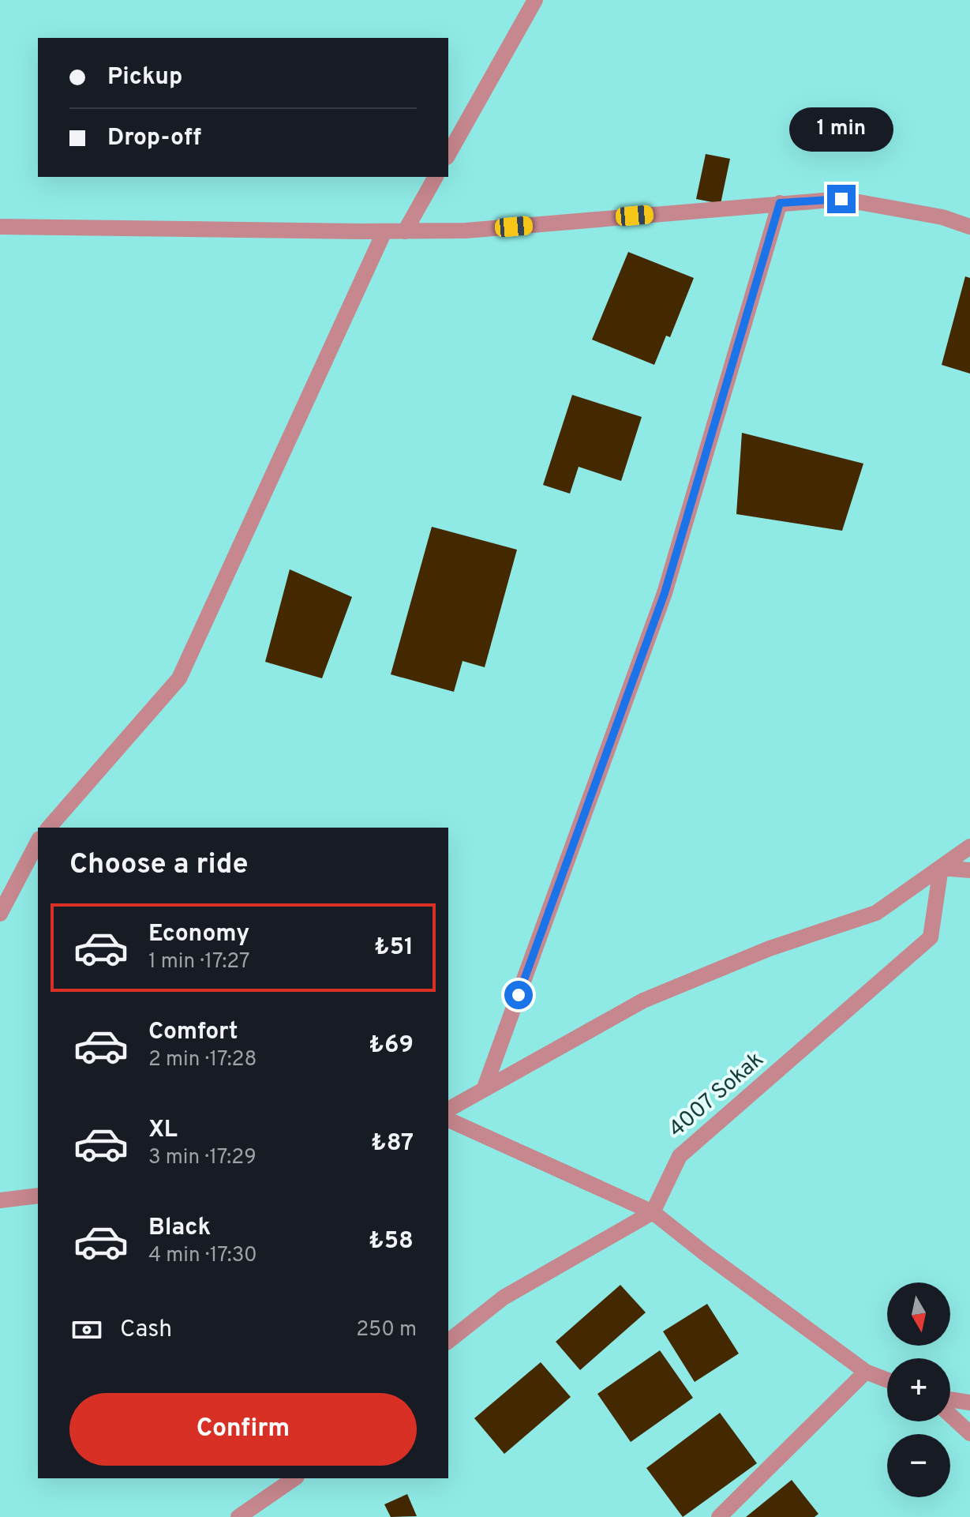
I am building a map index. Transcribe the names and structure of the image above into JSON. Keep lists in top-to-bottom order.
{
  "streets": {
    "street": ["4007 Sokak"]
  },
  "north": "bottom",
  "page": {
    "banner": ["Pickup", "Drop-off"],
    "bubble": "1 min",
    "heading": "Choose a ride",
    "list": [
      {
        "name": "Economy",
        "note": "1 min · 17:27",
        "value": "₺51"
      },
      {
        "name": "Comfort",
        "note": "2 min · 17:28",
        "value": "₺69"
      },
      {
        "name": "XL",
        "note": "3 min · 17:29",
        "value": "₺87"
      },
      {
        "name": "Black",
        "note": "4 min · 17:30",
        "value": "₺58"
      }
    ],
    "map_buttons": ["+", "−"],
    "pay": ["Cash", "250 m"],
    "buttons": "Confirm"
  }
}
